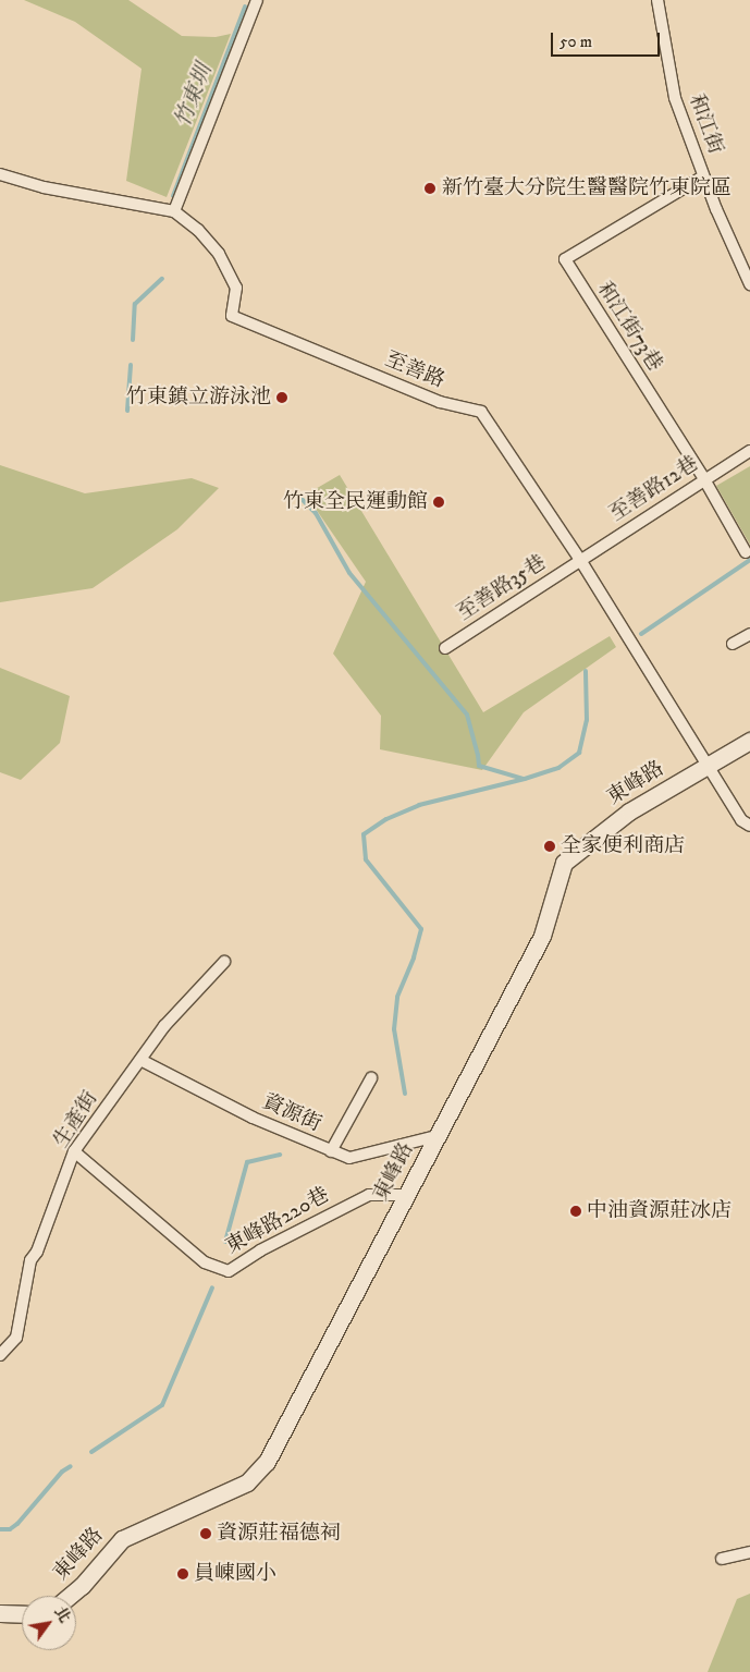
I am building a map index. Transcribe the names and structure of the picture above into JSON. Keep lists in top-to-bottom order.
{
  "streets": {
    "main road": ["東峰路"],
    "street": [
      "和江街",
      "和江街73巷",
      "至善路",
      "至善路12巷",
      "至善路35巷",
      "資源街",
      "生產街",
      "東峰路220巷"
    ]
  },
  "crossings": [
    ["和江街", "和江街73巷"],
    ["和江街73巷", "至善路12巷"],
    ["至善路", "至善路12巷"],
    ["至善路", "至善路35巷"],
    ["至善路", "東峰路"],
    ["至善路12巷", "至善路35巷"],
    ["東峰路", "資源街"],
    ["東峰路", "東峰路220巷"],
    ["資源街", "生產街"],
    ["生產街", "東峰路220巷"]
  ],
  "water": ["竹東圳"],
  "places": [
    "新竹臺大分院生醫醫院竹東院區",
    "竹東鎮立游泳池",
    "竹東全民運動館",
    "全家便利商店",
    "中油資源莊冰店",
    "資源莊福德祠",
    "員崠國小"
  ],
  "scale_bar": "50 m",
  "north": "top right"
}
